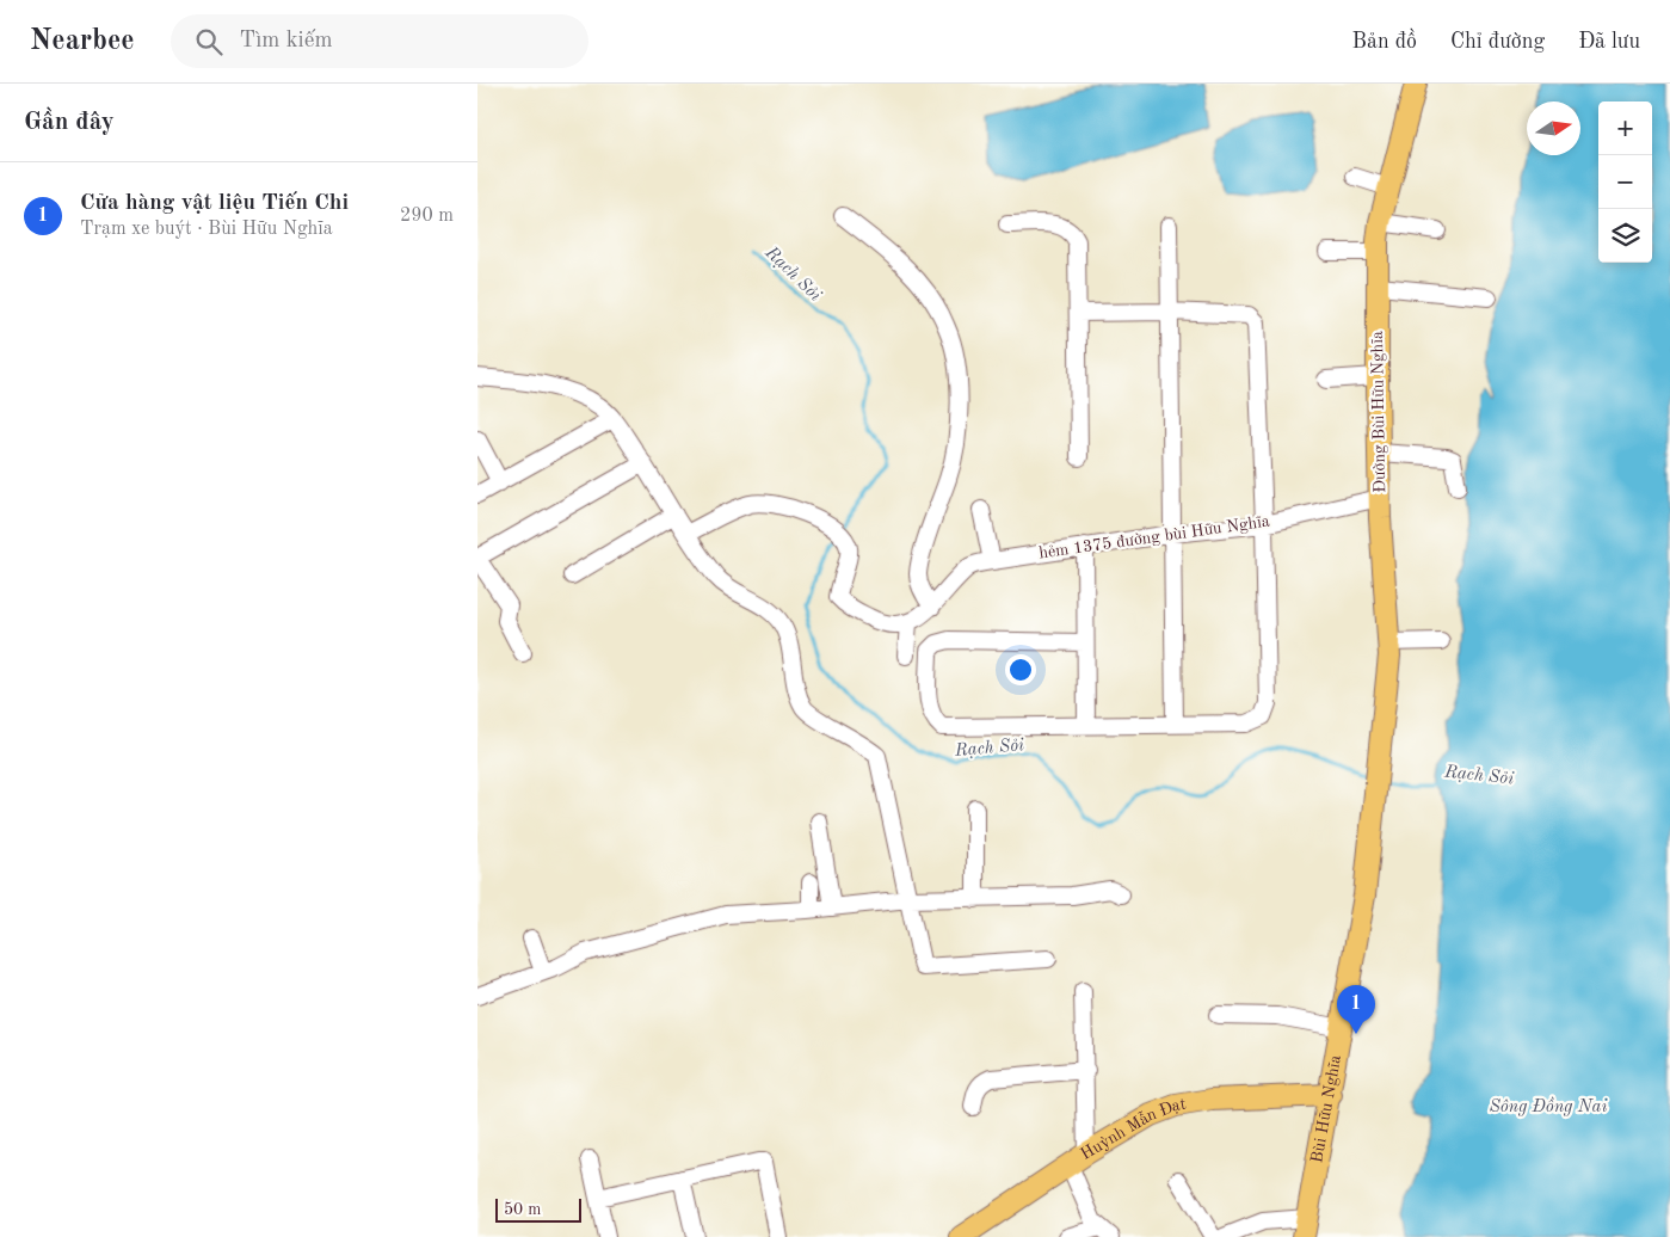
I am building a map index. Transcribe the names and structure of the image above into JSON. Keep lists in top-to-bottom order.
{
  "streets": {
    "main road": ["Đường Bùi Hữu Nghĩa", "Bùi Hữu Nghĩa", "Huỳnh Mẫn Đạt"],
    "street": ["hẻm 1375 đường bùi Hữu Nghĩa"]
  },
  "crossings": [
    ["Đường Bùi Hữu Nghĩa", "hẻm 1375 đường bùi Hữu Nghĩa"],
    ["Đường Bùi Hữu Nghĩa", "Bùi Hữu Nghĩa"],
    ["Bùi Hữu Nghĩa", "Huỳnh Mẫn Đạt"]
  ],
  "water": ["Rạch Sỏi", "Sông Đồng Nai"],
  "scale_bar": "50 m",
  "north": "right",
  "page": {
    "header": "Nearbee",
    "search": "Tìm kiếm",
    "nav": ["Bản đồ", "Chỉ đường", "Đã lưu"],
    "heading": "Gần đây",
    "map_buttons": ["+", "−"],
    "list": [
      {
        "mark": "1",
        "name": "Cửa hàng vật liệu Tiến Chi",
        "note": "Trạm xe buýt · Bùi Hữu Nghĩa",
        "value": "290 m"
      }
    ],
    "pins": "1",
    "scale": "50 m"
  }
}
